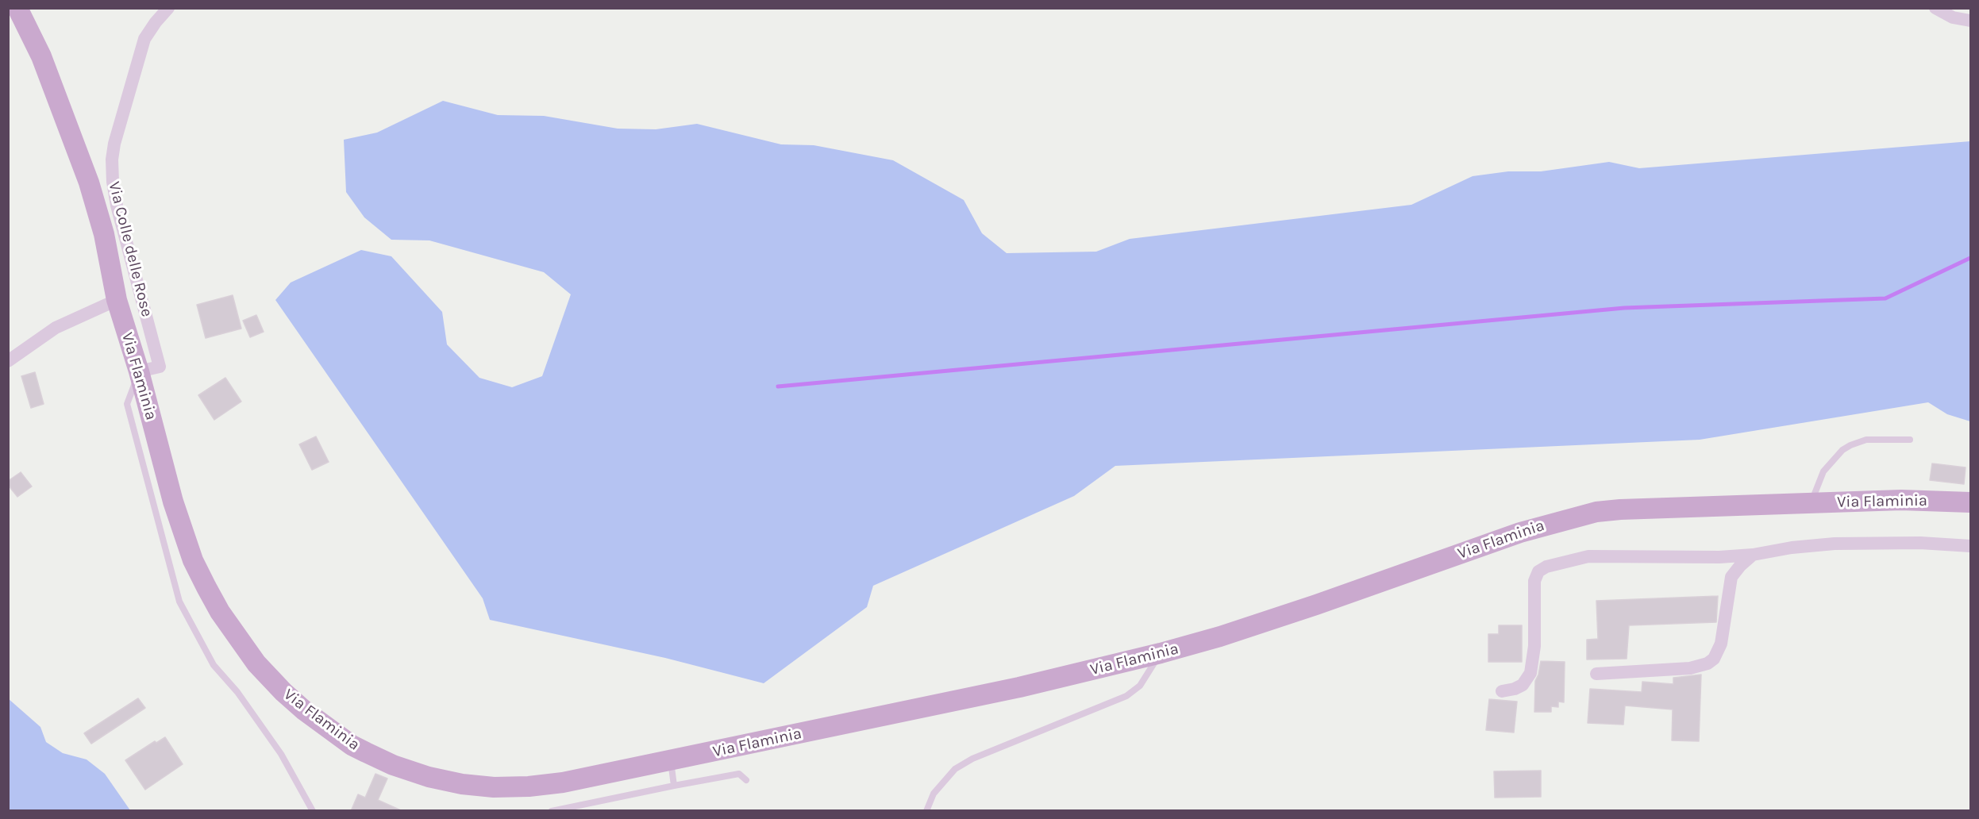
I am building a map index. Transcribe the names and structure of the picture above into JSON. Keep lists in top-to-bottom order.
{
  "streets": {
    "main road": ["Via Flaminia"],
    "street": ["Via Colle delle Rose"]
  },
  "crossings": [
    ["Via Colle delle Rose", "Via Flaminia"]
  ]
}
